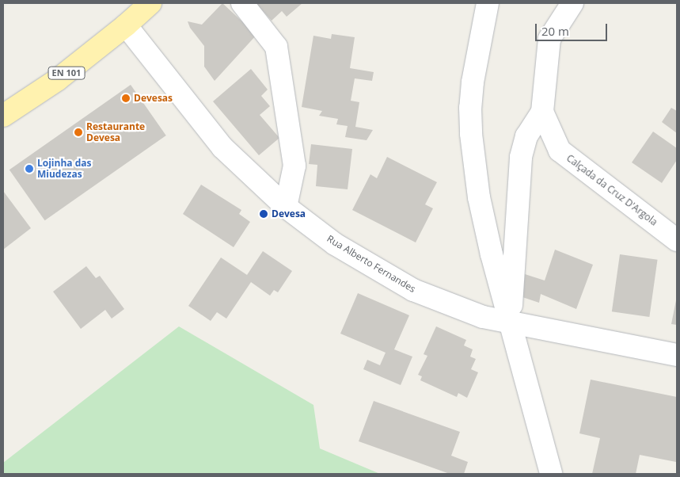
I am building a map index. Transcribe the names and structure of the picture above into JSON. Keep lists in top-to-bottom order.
{
  "streets": {
    "main road": ["EN 101"],
    "street": ["Calçada da Cruz D'Argola", "Rua Alberto Fernandes"]
  },
  "crossings": [
    ["EN 101", "Rua Alberto Fernandes"]
  ],
  "places": [
    "Devesas",
    "Restaurante Devesa",
    "Lojinha das Miudezas",
    "Devesa"
  ],
  "scale_bar": "20 m"
}
